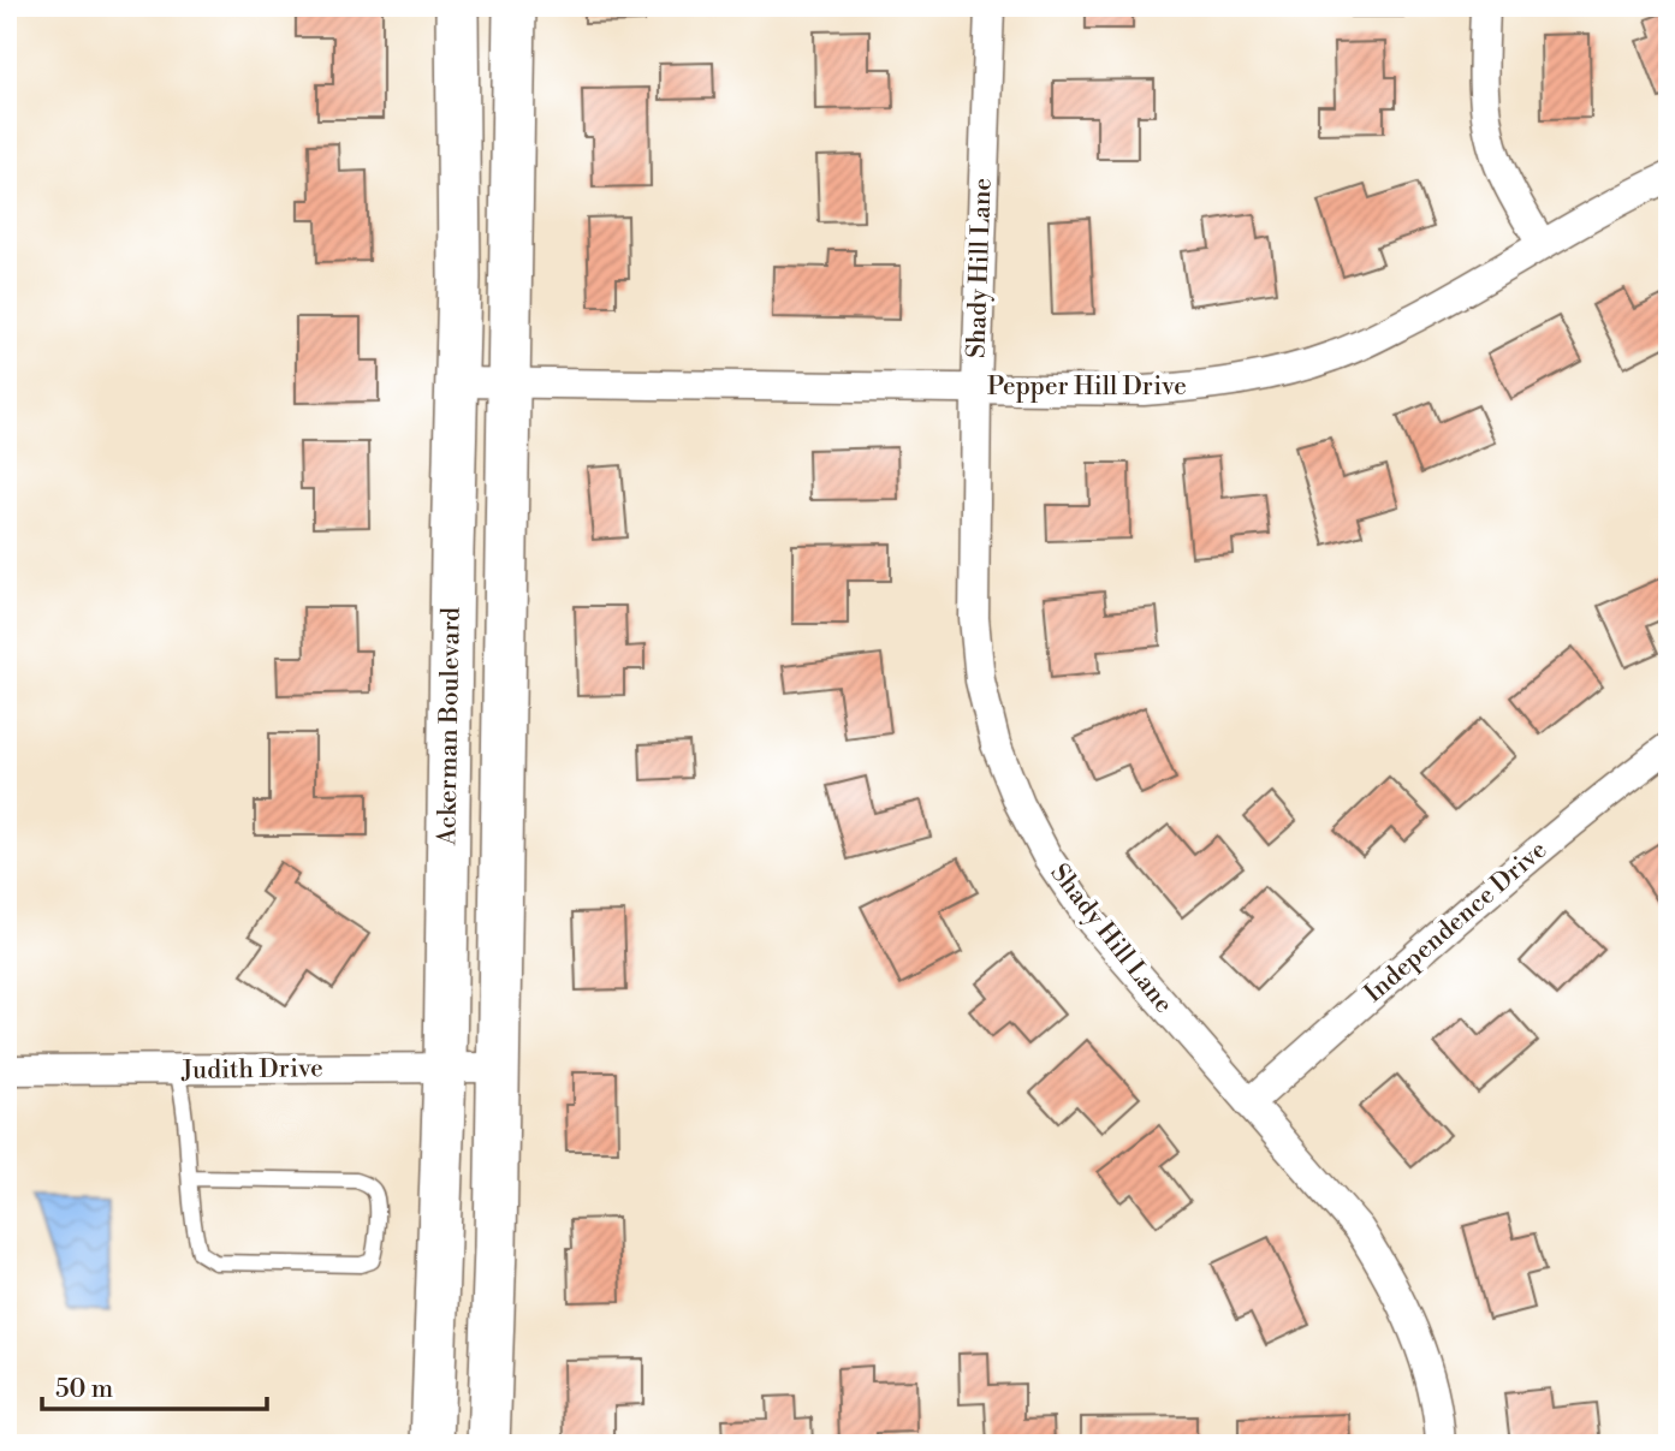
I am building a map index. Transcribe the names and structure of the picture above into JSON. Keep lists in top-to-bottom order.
{
  "streets": {
    "street": [
      "Shady Hill Lane",
      "Pepper Hill Drive",
      "Ackerman Boulevard",
      "Independence Drive",
      "Judith Drive"
    ]
  },
  "crossings": [
    ["Shady Hill Lane", "Pepper Hill Drive"],
    ["Shady Hill Lane", "Independence Drive"],
    ["Pepper Hill Drive", "Ackerman Boulevard"],
    ["Ackerman Boulevard", "Judith Drive"]
  ],
  "scale_bar": "50 m"
}
